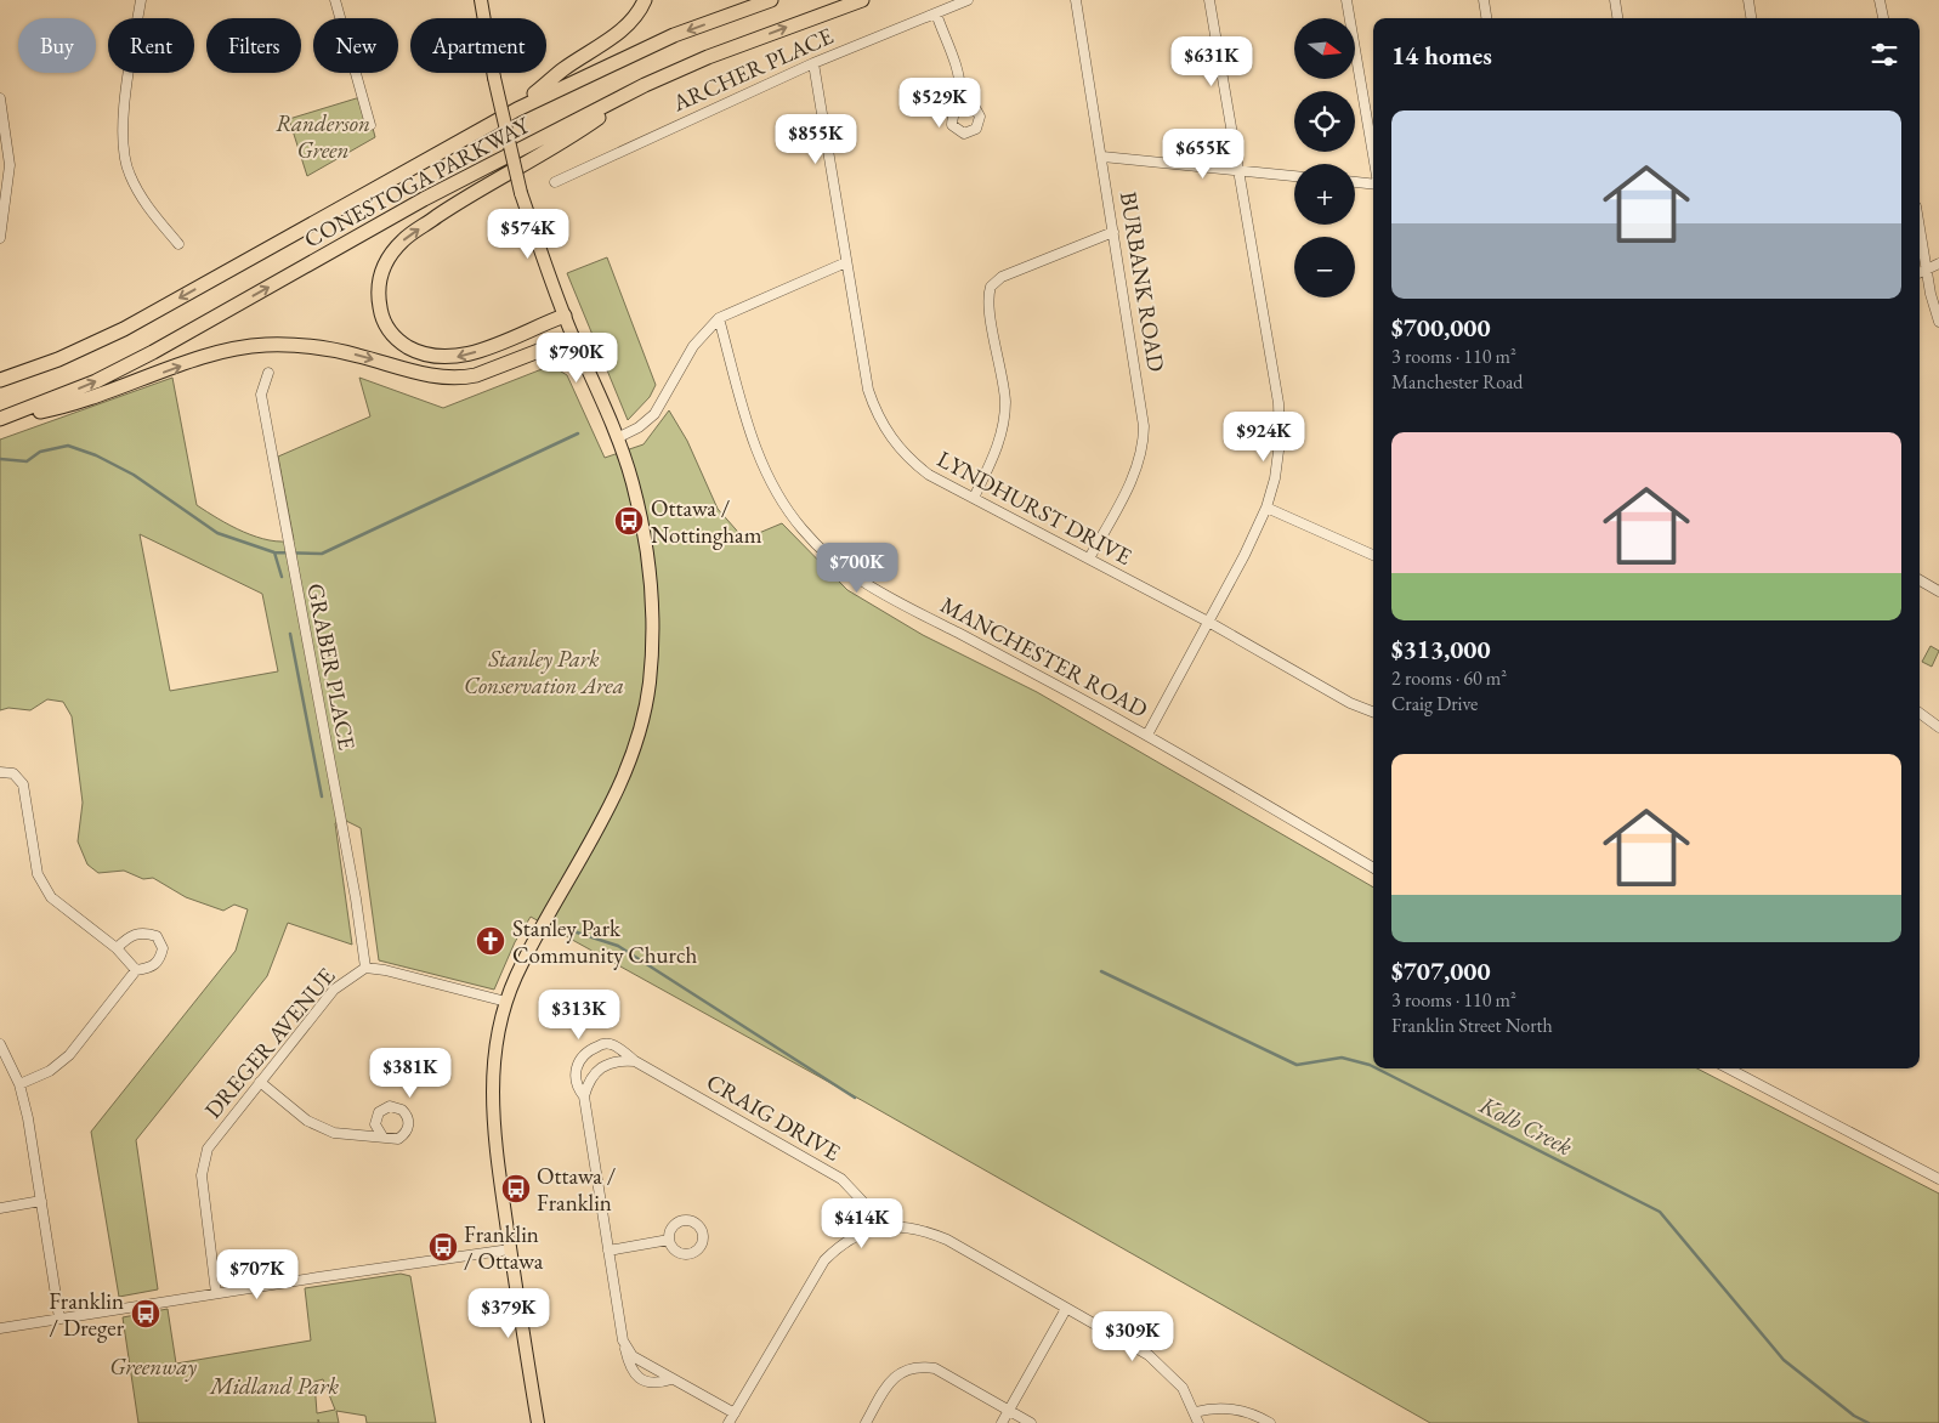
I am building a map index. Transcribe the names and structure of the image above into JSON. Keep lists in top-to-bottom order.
{
  "streets": {
    "highway": ["CONESTOGA PARKWAY"],
    "street": [
      "ARCHER PLACE",
      "BURBANK ROAD",
      "LYNDHURST DRIVE",
      "MANCHESTER ROAD",
      "GRABER PLACE",
      "DREGER AVENUE",
      "CRAIG DRIVE"
    ]
  },
  "crossings": [
    ["ARCHER PLACE", "LYNDHURST DRIVE"],
    ["BURBANK ROAD", "LYNDHURST DRIVE"],
    ["GRABER PLACE", "DREGER AVENUE"]
  ],
  "water": ["Kolb Creek"],
  "parks": [
    "Randerson Green",
    "Stanley Park Conservation Area",
    "Greenway",
    "Midland Park"
  ],
  "places": {
    "bus stop": [
      "Ottawa / Nottingham",
      "Ottawa / Franklin",
      "Franklin / Ottawa",
      "Franklin / Dreger"
    ],
    "church": ["Stanley Park Community Church"]
  },
  "north": "right",
  "page": {
    "map_buttons": ["+", "−"],
    "chip": [
      "Buy",
      "Rent",
      "Filters",
      "New",
      "Apartment"
    ],
    "heading": "14 homes",
    "price": [
      "$631K",
      "$529K",
      "$855K",
      "$655K",
      "$574K",
      "$790K",
      "$924K",
      "$700K",
      "$313K",
      "$381K",
      "$414K",
      "$707K",
      "$379K",
      "$309K"
    ],
    "list": [
      {
        "name": "$700,000",
        "note": "3 rooms · 110 m² · Manchester Road"
      },
      {
        "name": "$313,000",
        "note": "2 rooms · 60 m² · Craig Drive"
      },
      {
        "name": "$707,000",
        "note": "3 rooms · 110 m² · Franklin Street North"
      }
    ]
  }
}
